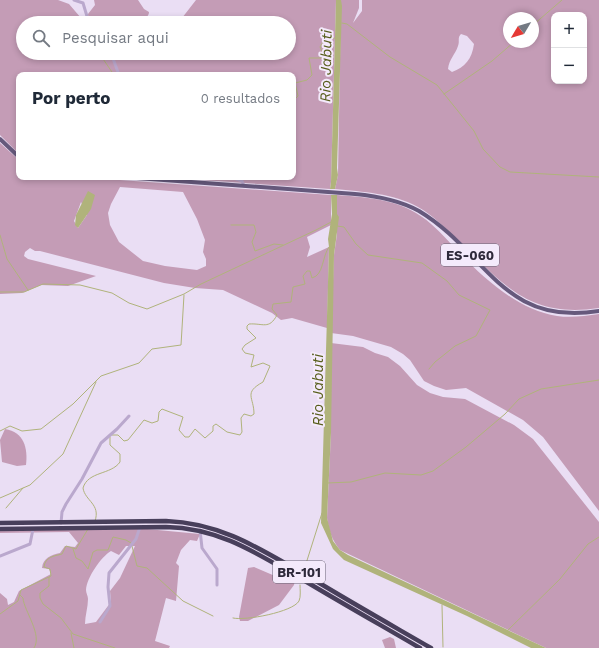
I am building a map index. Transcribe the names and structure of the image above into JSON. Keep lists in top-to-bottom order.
{
  "streets": {
    "highway": ["BR-101"],
    "main road": ["ES-060"]
  },
  "water": ["Rio Jabuti"],
  "north": "bottom left",
  "page": {
    "map_buttons": ["+", "−"],
    "search": "Pesquisar aqui",
    "heading": ["Por perto", "0 resultados"]
  }
}
